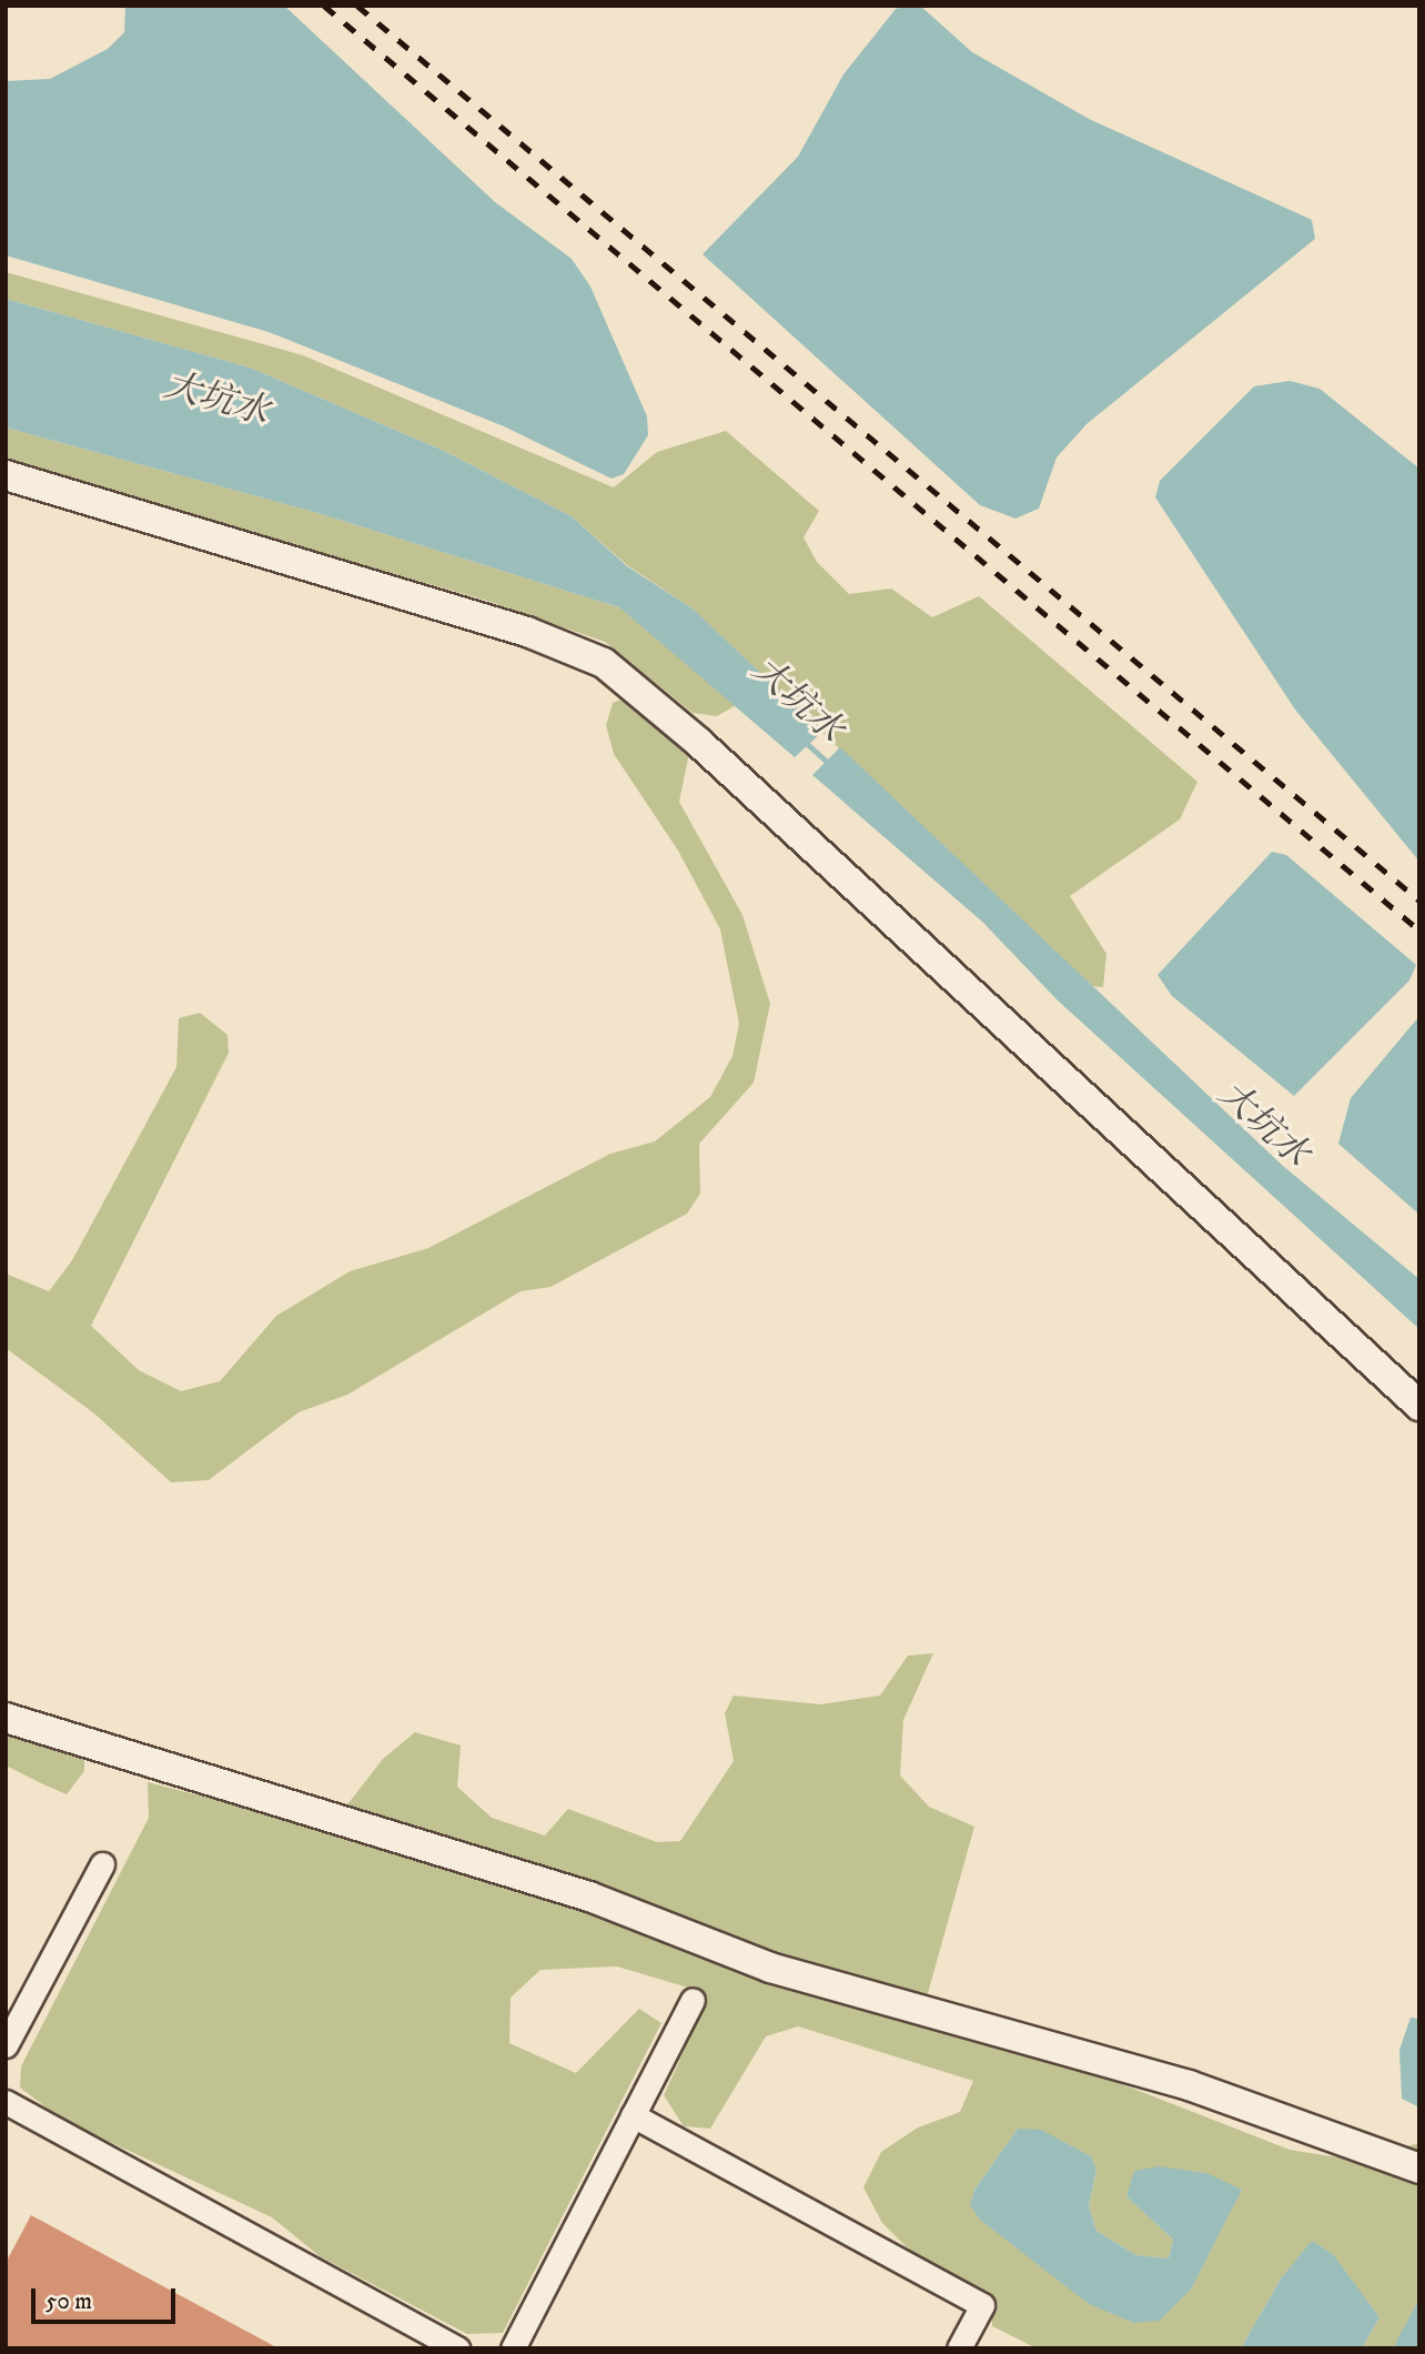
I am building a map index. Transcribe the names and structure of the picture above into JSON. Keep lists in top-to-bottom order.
{
  "water": ["大坑水"],
  "scale_bar": "50 m"
}
